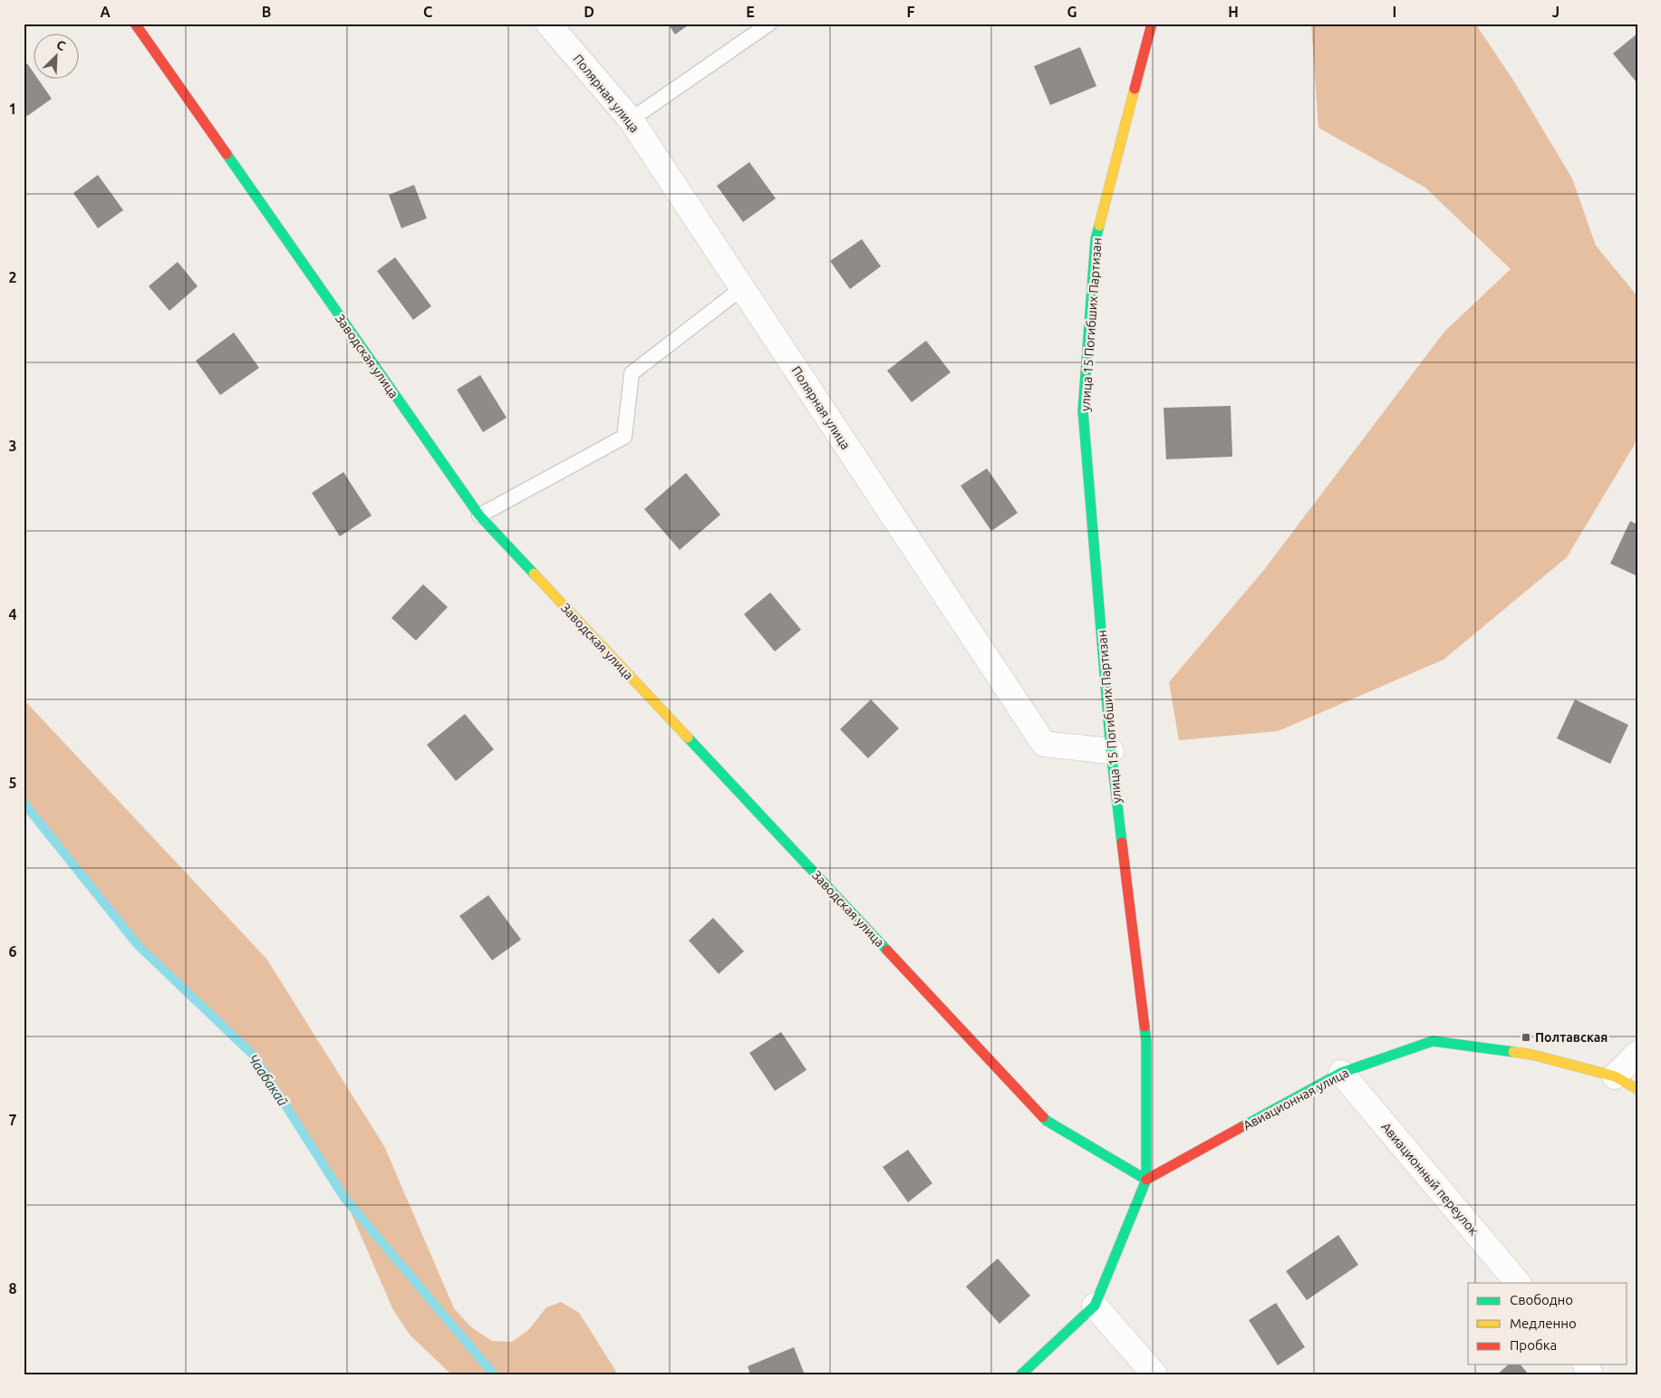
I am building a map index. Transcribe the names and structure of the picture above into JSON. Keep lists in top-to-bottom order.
{
  "streets": {
    "street": [
      "Полярная улица",
      "улица 15 Погибших Партизан",
      "Заводская улица",
      "Авиационная улица",
      "Авиационный переулок"
    ]
  },
  "crossings": [
    ["Полярная улица", "улица 15 Погибших Партизан"],
    ["улица 15 Погибших Партизан", "Заводская улица"],
    ["улица 15 Погибших Партизан", "Авиационная улица"],
    ["Заводская улица", "Авиационная улица"],
    ["Авиационная улица", "Авиационный переулок"]
  ],
  "water": ["Чаабакай"],
  "places": {
    "transit": ["Полтавская"]
  },
  "legend": ["Свободно", "Медленно", "Пробка"],
  "north": "top right",
  "grid": {
    "columns": [
      "A",
      "B",
      "C",
      "D",
      "E",
      "F",
      "G",
      "H",
      "I",
      "J"
    ],
    "rows": [
      "1",
      "2",
      "3",
      "4",
      "5",
      "6",
      "7",
      "8"
    ]
  }
}
